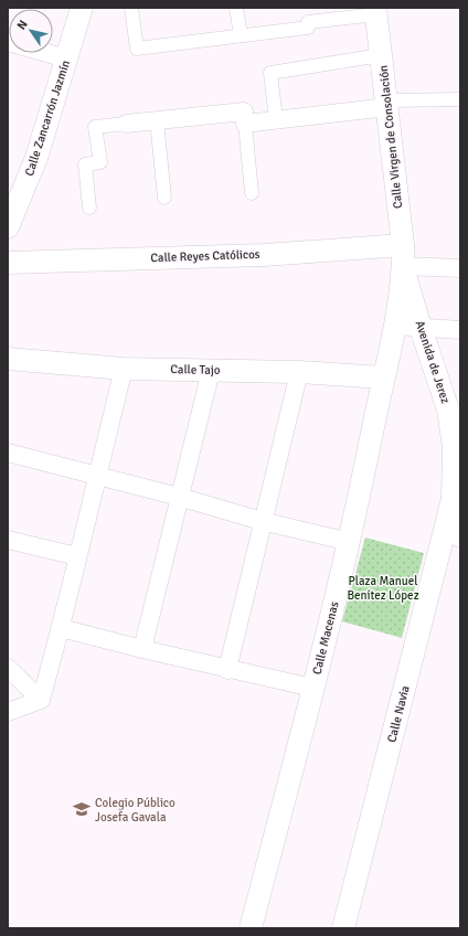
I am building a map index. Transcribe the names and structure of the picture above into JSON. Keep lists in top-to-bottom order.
{
  "streets": {
    "street": [
      "Calle Zancarrón Jazmín",
      "Calle Virgen de Consolación",
      "Calle Reyes Católicos",
      "Avenida de Jerez",
      "Calle Tajo",
      "Calle Macenas",
      "Calle Navia"
    ]
  },
  "crossings": [
    ["Calle Virgen de Consolación", "Calle Reyes Católicos"],
    ["Calle Virgen de Consolación", "Avenida de Jerez"],
    ["Calle Virgen de Consolación", "Calle Macenas"],
    ["Calle Reyes Católicos", "Avenida de Jerez"],
    ["Calle Reyes Católicos", "Calle Macenas"],
    ["Avenida de Jerez", "Calle Macenas"],
    ["Avenida de Jerez", "Calle Navia"],
    ["Calle Tajo", "Calle Macenas"]
  ],
  "parks": ["Plaza Manuel Benítez López"],
  "places": {
    "school or university": ["Colegio Público Josefa Gavala"]
  },
  "north": "top left"
}
